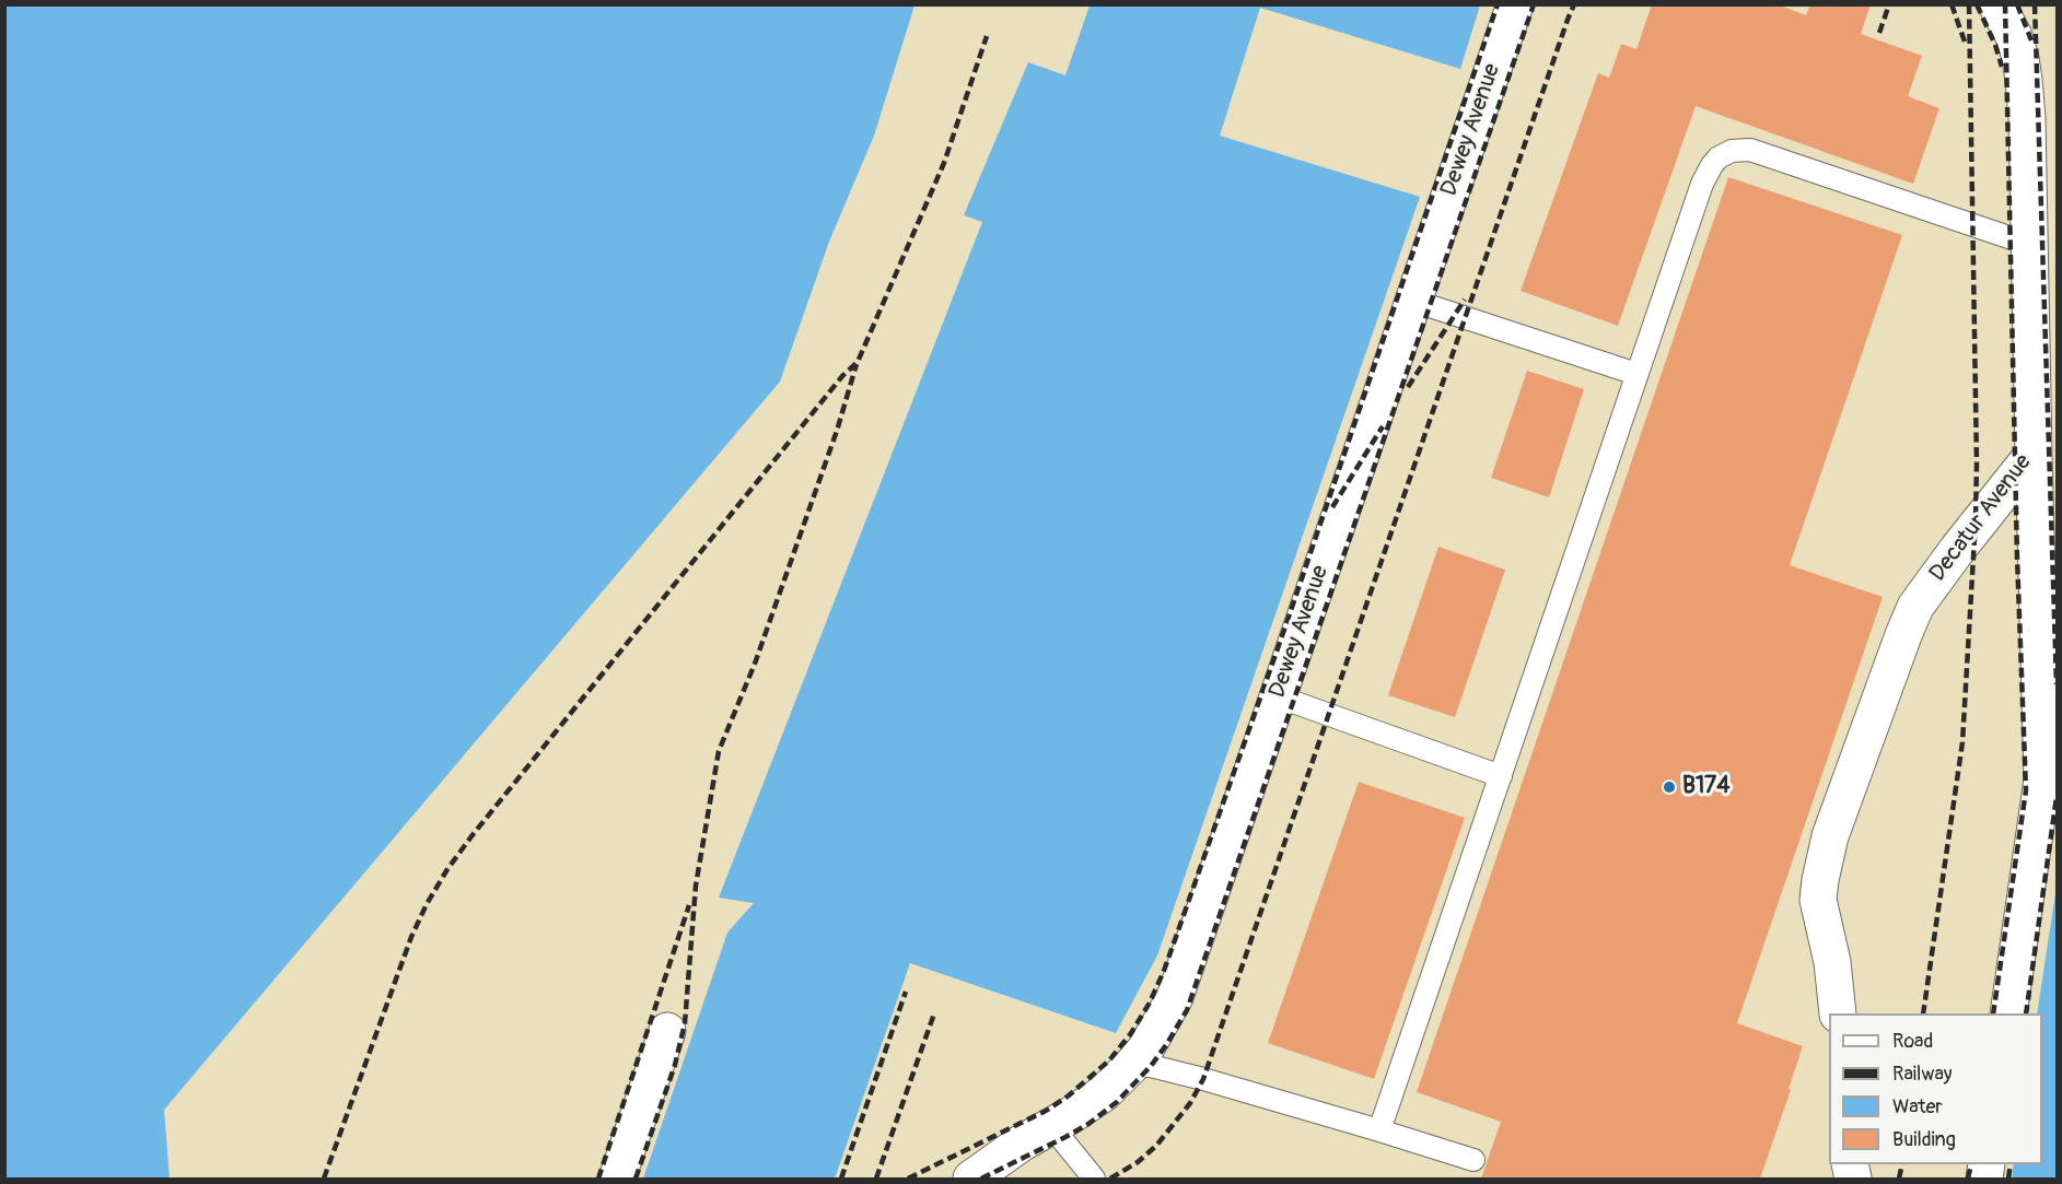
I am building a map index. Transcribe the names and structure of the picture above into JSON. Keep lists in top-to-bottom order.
{
  "streets": {
    "street": ["Dewey Avenue", "Decatur Avenue"]
  },
  "places": ["B174"],
  "legend": [
    "Road",
    "Railway",
    "Water",
    "Building"
  ]
}
